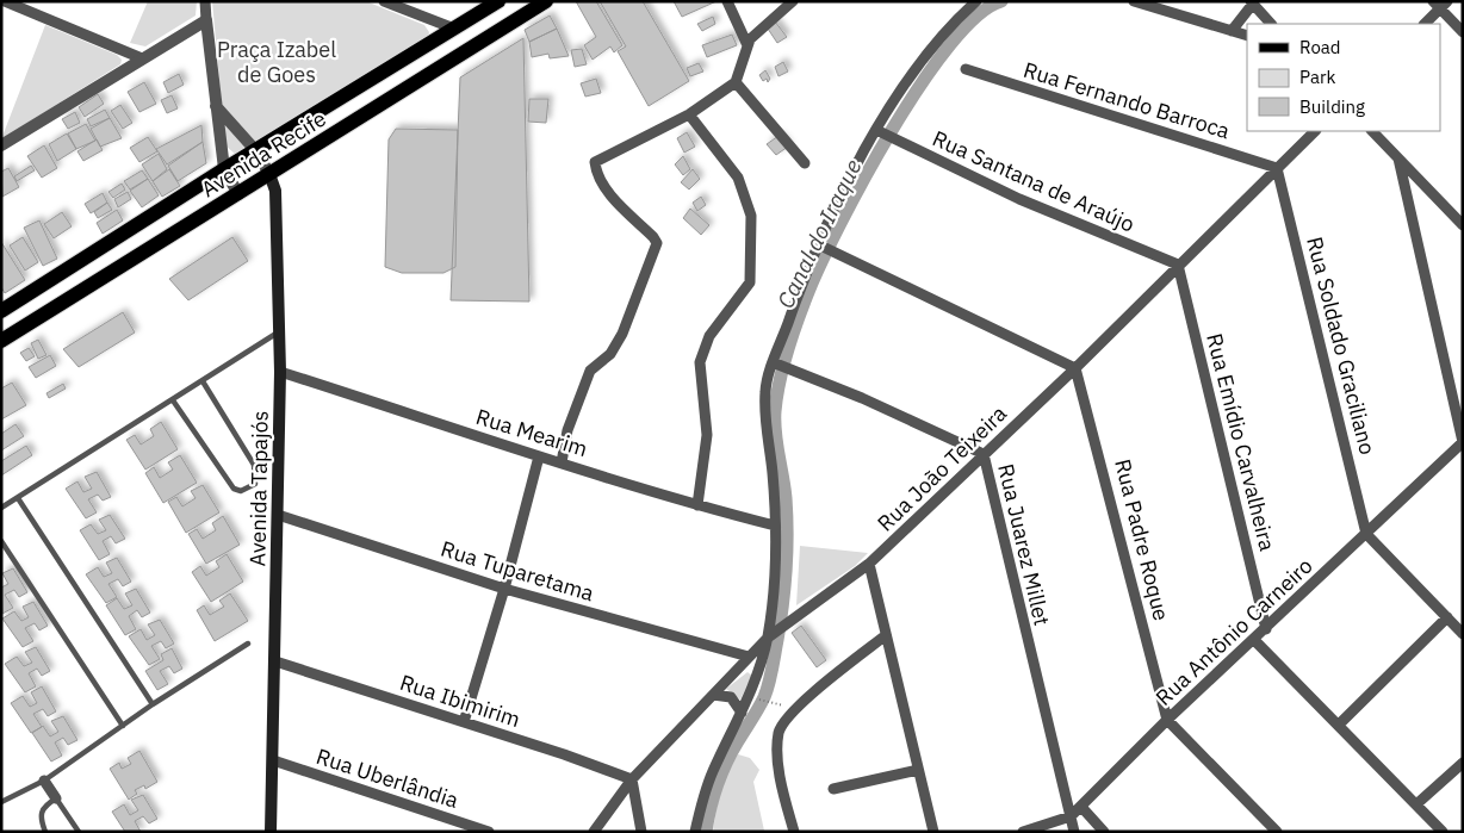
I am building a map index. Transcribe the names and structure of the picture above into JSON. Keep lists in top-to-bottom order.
{
  "streets": {
    "main road": ["Avenida Recife", "Avenida Tapajós"],
    "street": [
      "Rua Fernando Barroca",
      "Rua Santana de Araújo",
      "Rua Soldado Graciliano",
      "Rua Mearim",
      "Rua Emídio Carvalheira",
      "Rua João Teixeira",
      "Rua Padre Roque",
      "Rua Juarez Millet",
      "Rua Tuparetama",
      "Rua Antônio Carneiro",
      "Rua Ibimirim",
      "Rua Uberlândia"
    ]
  },
  "crossings": [
    ["Rua Fernando Barroca", "Rua Soldado Graciliano"],
    ["Rua Fernando Barroca", "Rua João Teixeira"],
    ["Avenida Recife", "Avenida Tapajós"],
    ["Rua Santana de Araújo", "Rua Emídio Carvalheira"],
    ["Rua Santana de Araújo", "Rua João Teixeira"],
    ["Rua Soldado Graciliano", "Rua João Teixeira"],
    ["Rua Soldado Graciliano", "Rua Antônio Carneiro"],
    ["Rua Mearim", "Avenida Tapajós"],
    ["Rua Emídio Carvalheira", "Rua João Teixeira"],
    ["Rua Emídio Carvalheira", "Rua Antônio Carneiro"],
    ["Rua João Teixeira", "Rua Padre Roque"],
    ["Rua João Teixeira", "Rua Juarez Millet"],
    ["Rua João Teixeira", "Rua Tuparetama"],
    ["Rua João Teixeira", "Rua Ibimirim"],
    ["Avenida Tapajós", "Rua Tuparetama"],
    ["Avenida Tapajós", "Rua Ibimirim"],
    ["Avenida Tapajós", "Rua Uberlândia"],
    ["Rua Padre Roque", "Rua Antônio Carneiro"],
    ["Rua Juarez Millet", "Rua Antônio Carneiro"]
  ],
  "water": ["Canal do Iraque"],
  "parks": ["Praça Izabel de Goes"],
  "legend": ["Road", "Park", "Building"]
}
